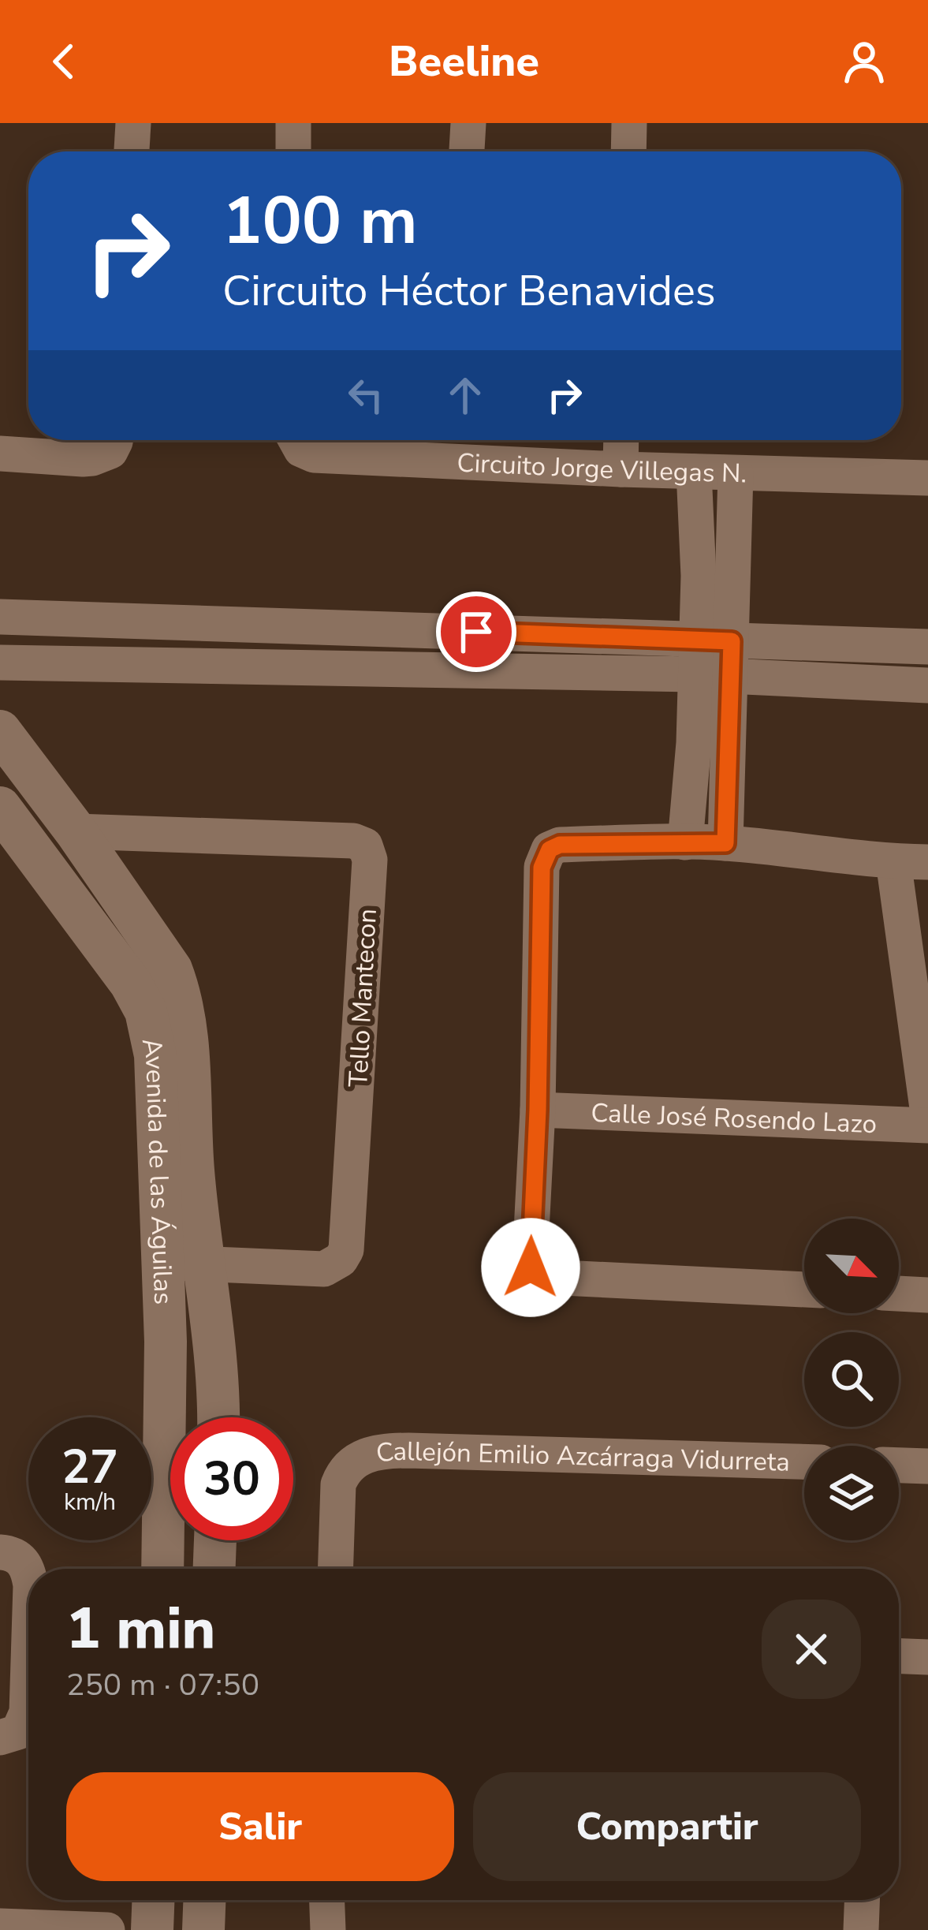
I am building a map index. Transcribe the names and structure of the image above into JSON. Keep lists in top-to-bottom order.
{
  "streets": {
    "street": [
      "Circuito Jorge Villegas N.",
      "Tello Mantecon",
      "Calle José Rosendo Lazo",
      "Avenida de las Águilas",
      "Callejón Emilio Azcárraga Vidurreta"
    ]
  },
  "crossings": [
    ["Tello Mantecon", "Avenida de las Águilas"]
  ],
  "north": "bottom right",
  "page": {
    "header": "Beeline",
    "turn": ["100 m", "Circuito Héctor Benavides"],
    "speed": "27 km/h",
    "limit": "30",
    "heading": ["1 min", "250 m · 07:50"],
    "buttons": ["Salir", "Compartir"]
  }
}
